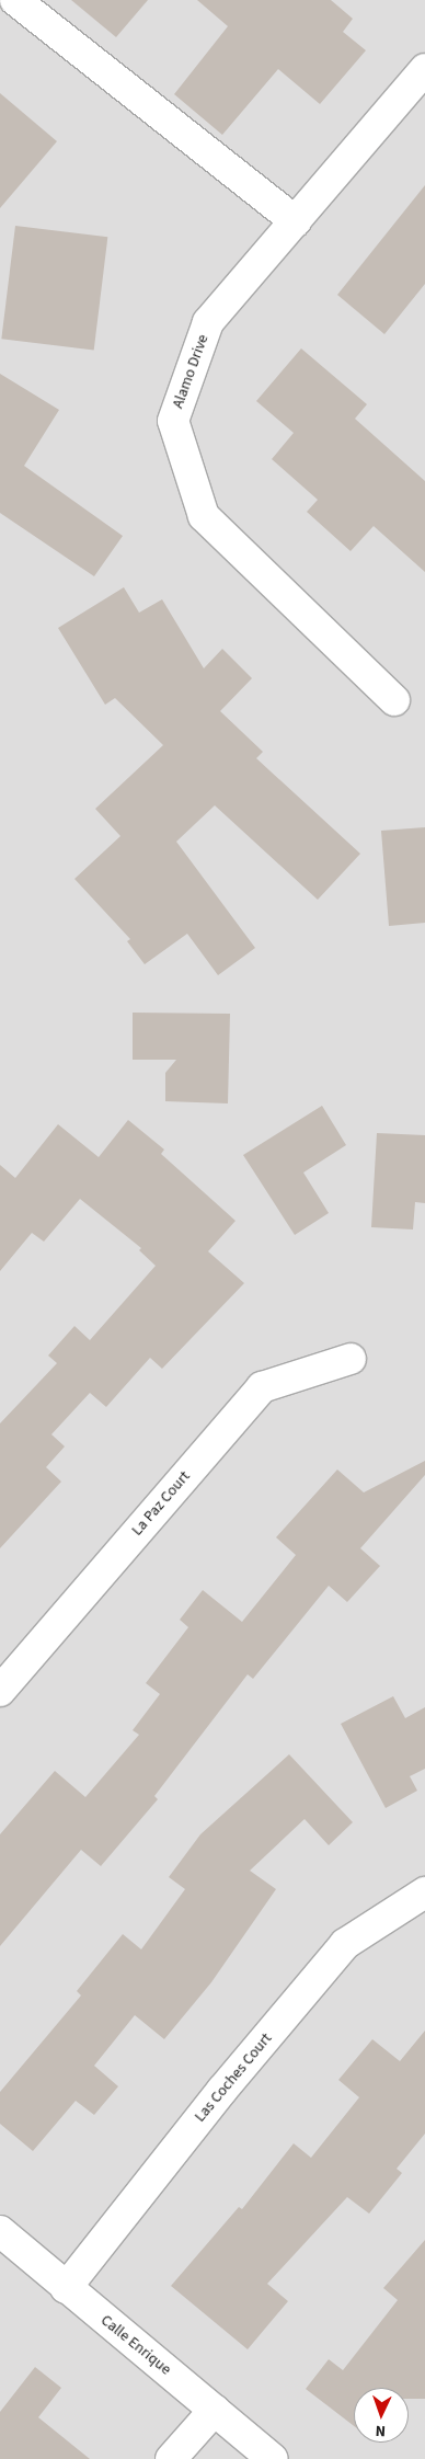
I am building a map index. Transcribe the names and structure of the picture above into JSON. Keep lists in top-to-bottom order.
{
  "streets": {
    "street": [
      "Alamo Drive",
      "La Paz Court",
      "Las Coches Court",
      "Calle Enrique"
    ]
  },
  "crossings": [
    ["Las Coches Court", "Calle Enrique"]
  ],
  "north": "bottom"
}
